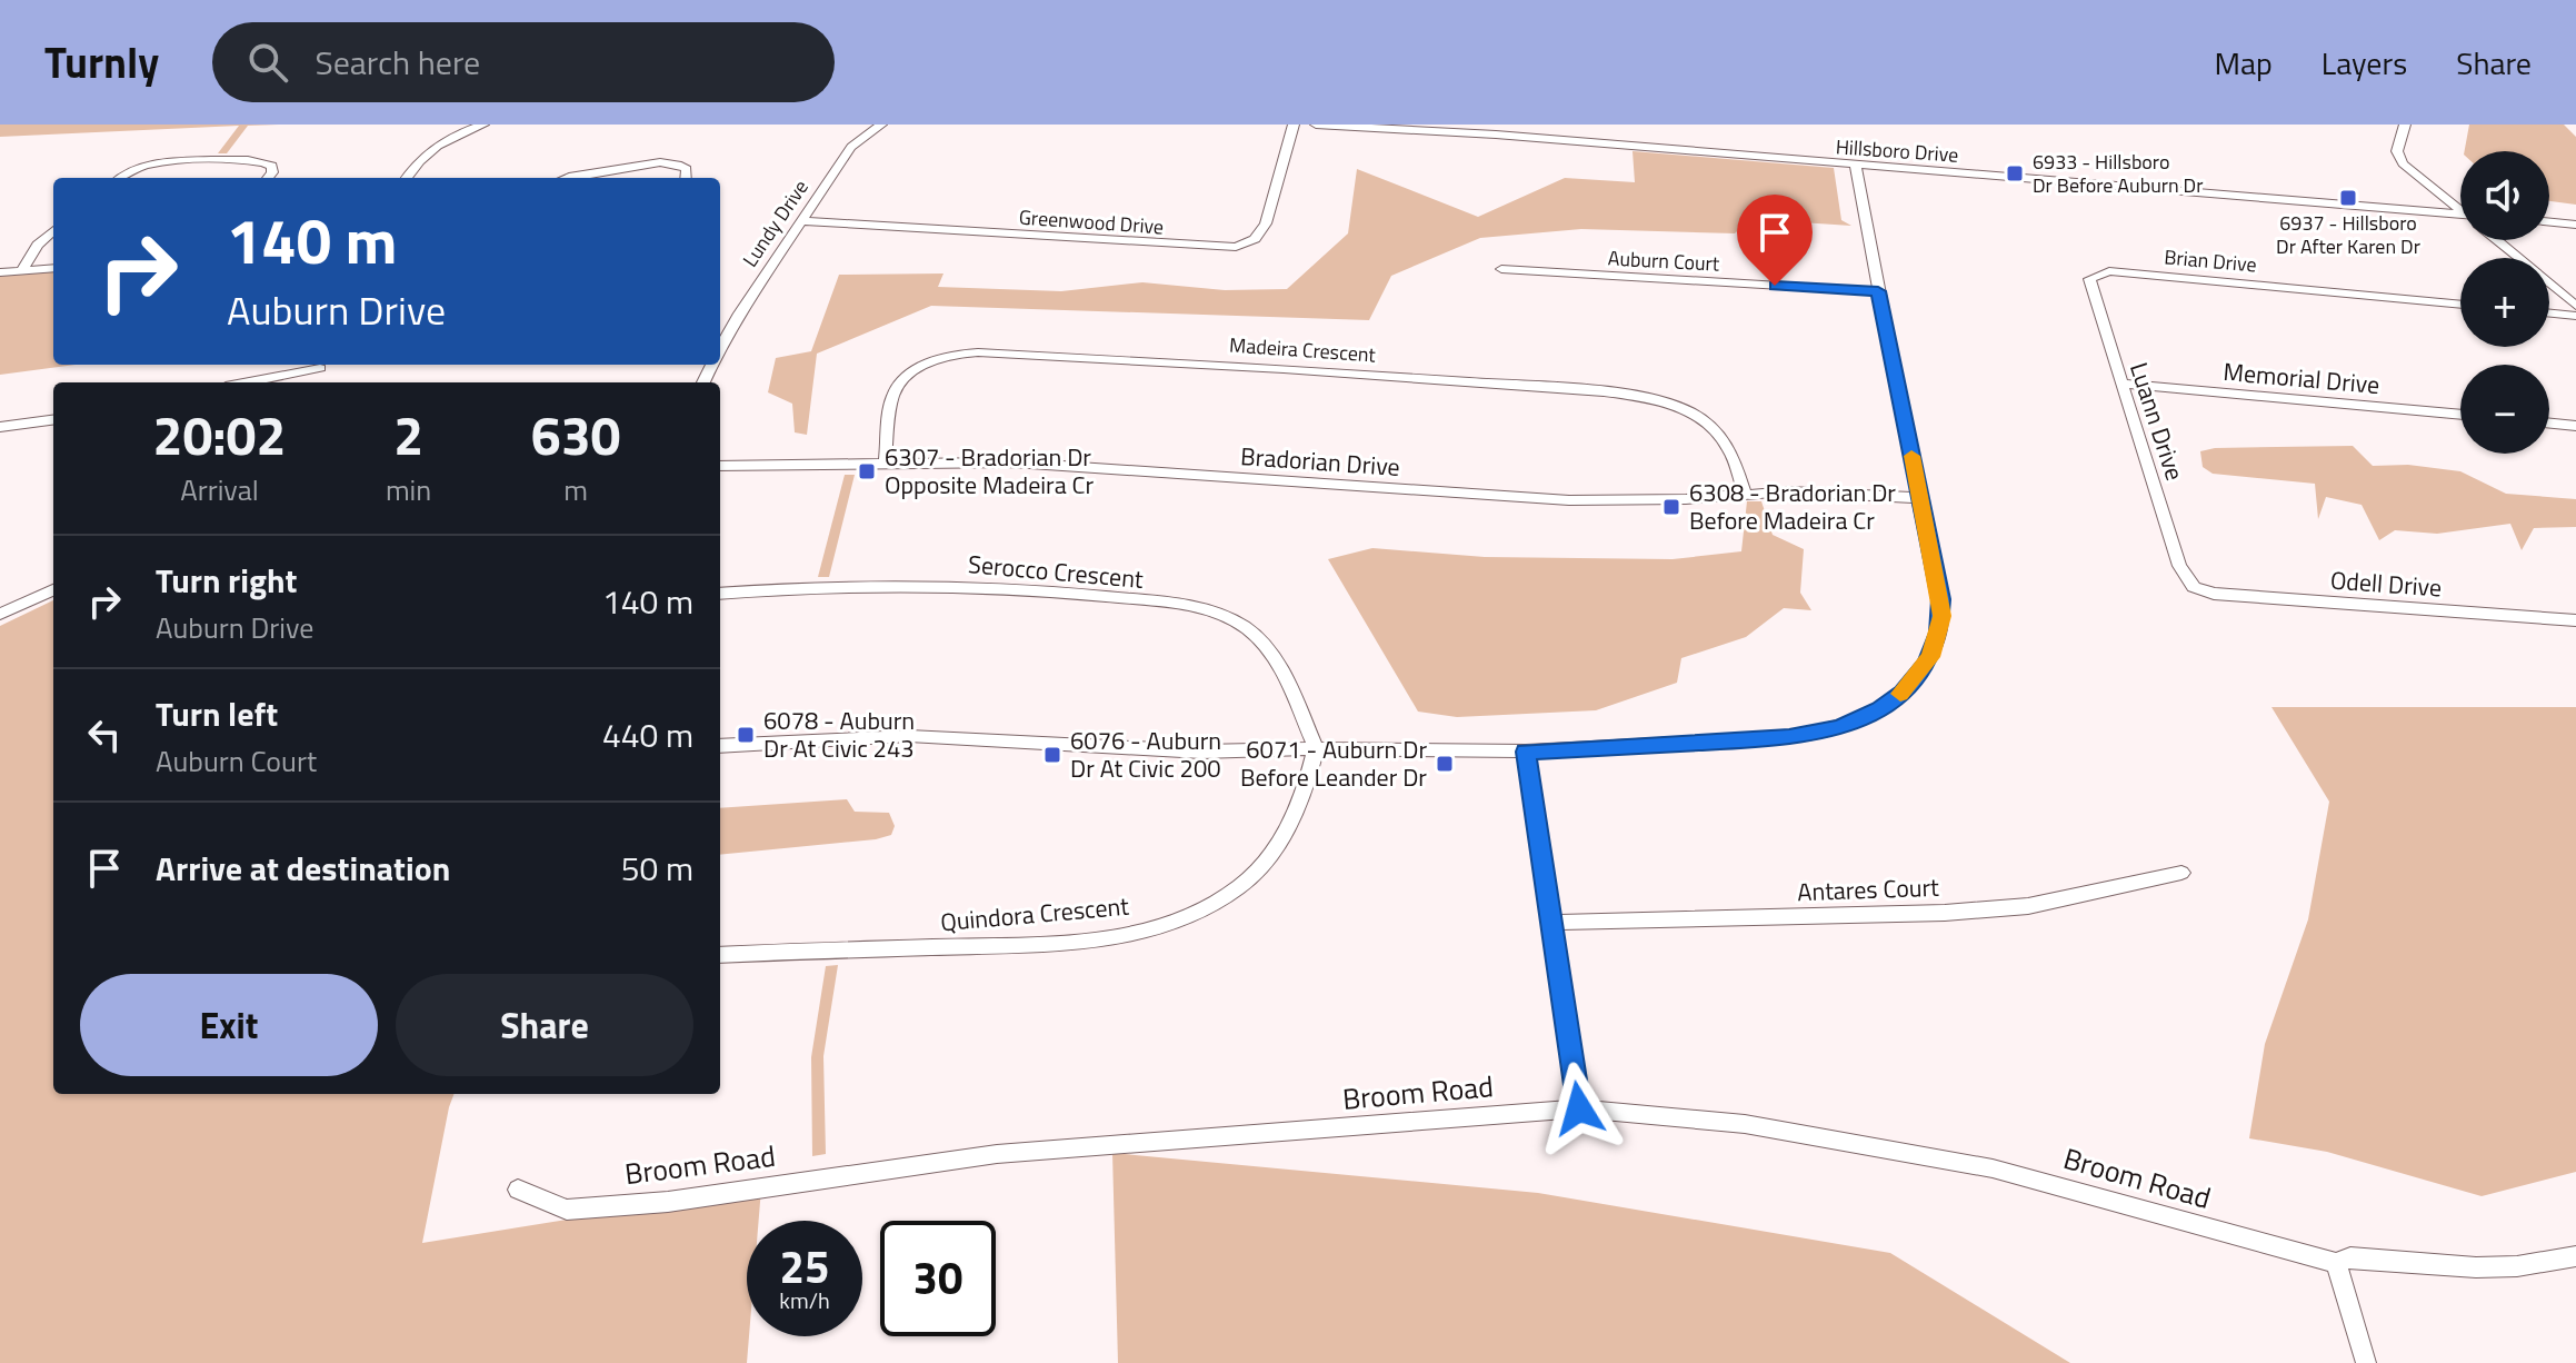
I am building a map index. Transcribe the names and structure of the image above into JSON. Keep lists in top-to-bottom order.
{
  "streets": {
    "street": [
      "Hillsboro Drive",
      "Greenwood Drive",
      "Lundy Drive",
      "Auburn Court",
      "Brian Drive",
      "Madeira Crescent",
      "Memorial Drive",
      "Luann Drive",
      "Bradorian Drive",
      "Serocco Crescent",
      "Odell Drive",
      "Antares Court",
      "Quindora Crescent",
      "Broom Road"
    ]
  },
  "crossings": [
    ["Greenwood Drive", "Lundy Drive"],
    ["Brian Drive", "Luann Drive"],
    ["Madeira Crescent", "Bradorian Drive"],
    ["Memorial Drive", "Luann Drive"],
    ["Luann Drive", "Odell Drive"],
    ["Serocco Crescent", "Quindora Crescent"]
  ],
  "places": {
    "transit": [
      "6933 - Hillsboro Dr Before Auburn Dr",
      "6937 - Hillsboro Dr After Karen Dr",
      "6307 - Bradorian Dr Opposite Madeira Cr",
      "6308 - Bradorian Dr Before Madeira Cr",
      "6078 - Auburn Dr At Civic 243",
      "6076 - Auburn Dr At Civic 200",
      "6071 - Auburn Dr Before Leander Dr"
    ]
  },
  "page": {
    "header": "Turnly",
    "search": "Search here",
    "nav": ["Map", "Layers", "Share"],
    "map_buttons": ["+", "−"],
    "turn": ["140 m", "Auburn Drive"],
    "eta": [
      "20:02",
      "Arrival",
      "2",
      "min",
      "630",
      "m"
    ],
    "list": [
      {
        "name": "Turn right",
        "note": "Auburn Drive",
        "value": "140 m"
      },
      {
        "name": "Turn left",
        "note": "Auburn Court",
        "value": "440 m"
      },
      {
        "name": "Arrive at destination",
        "value": "50 m"
      }
    ],
    "buttons": ["Exit", "Share"],
    "speed": "25 km/h",
    "limit": "30"
  }
}
